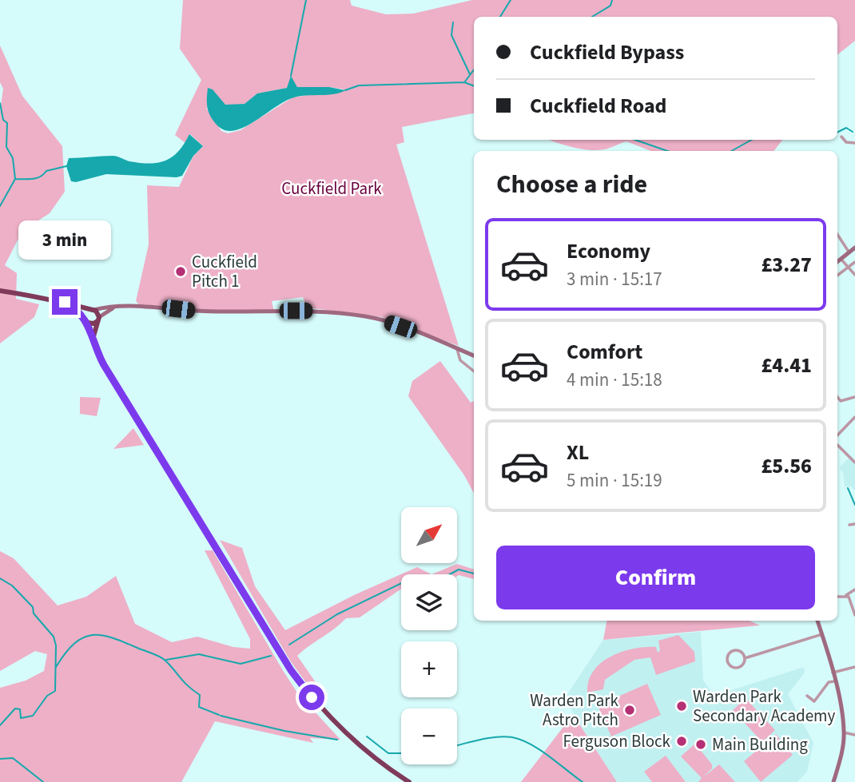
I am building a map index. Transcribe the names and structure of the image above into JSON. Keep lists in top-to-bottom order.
{
  "parks": ["Cuckfield Park"],
  "places": [
    "Cuckfield Pitch 1",
    "Warden Park Secondary Academy",
    "Warden Park Astro Pitch",
    "Ferguson Block",
    "Main Building"
  ],
  "north": "top right",
  "page": {
    "banner": ["Cuckfield Bypass", "Cuckfield Road"],
    "heading": "Choose a ride",
    "list": [
      {
        "name": "Economy",
        "note": "3 min · 15:17",
        "value": "£3.27"
      },
      {
        "name": "Comfort",
        "note": "4 min · 15:18",
        "value": "£4.41"
      },
      {
        "name": "XL",
        "note": "5 min · 15:19",
        "value": "£5.56"
      }
    ],
    "bubble": "3 min",
    "map_buttons": ["+", "−"],
    "buttons": "Confirm"
  }
}
